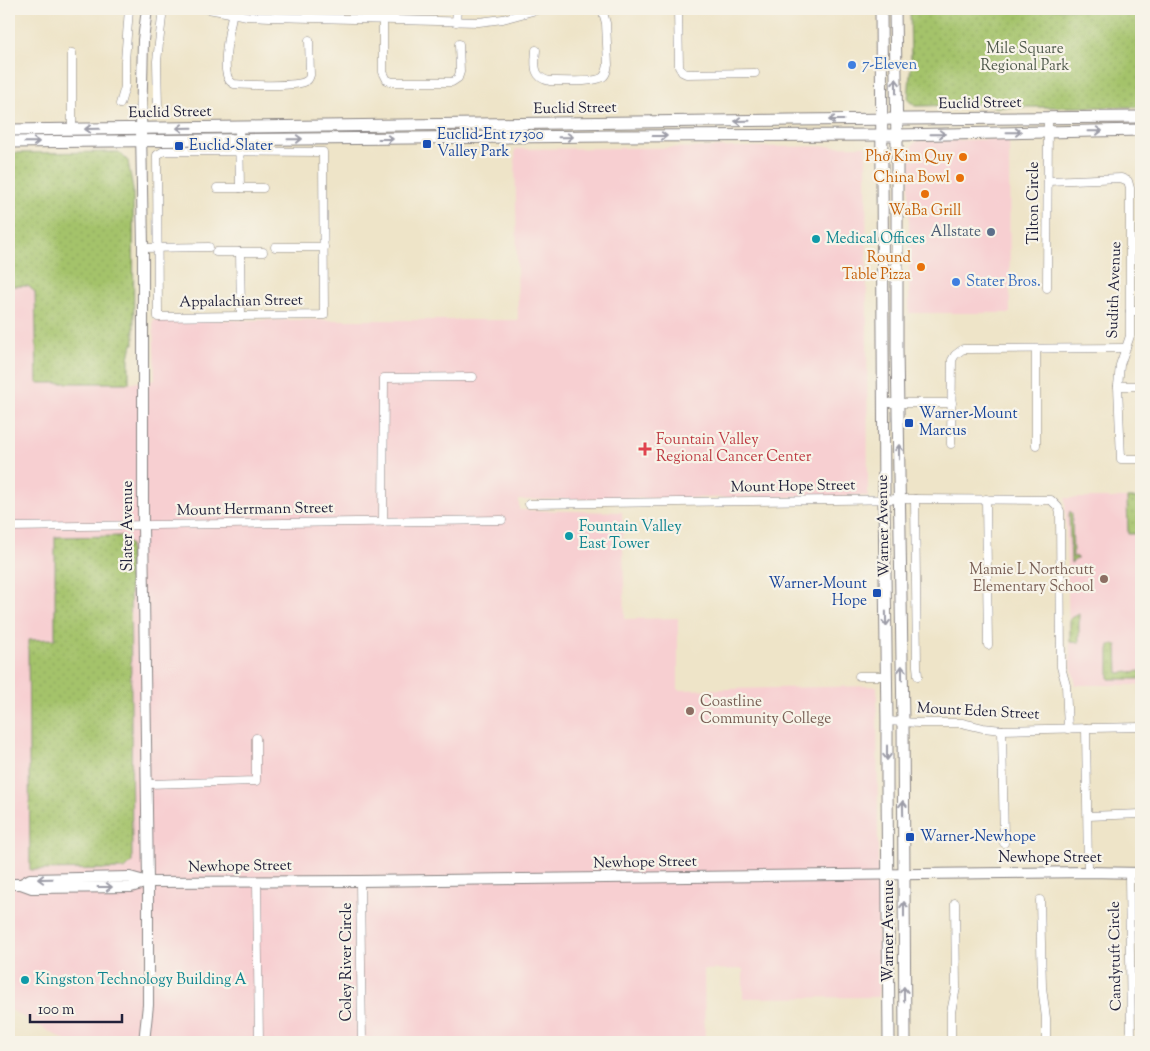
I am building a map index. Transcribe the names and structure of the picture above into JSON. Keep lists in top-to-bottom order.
{
  "streets": {
    "main road": ["Euclid Street", "Warner Avenue"],
    "street": [
      "Tilton Circle",
      "Sudith Avenue",
      "Appalachian Street",
      "Mount Hope Street",
      "Mount Herrmann Street",
      "Slater Avenue",
      "Mount Eden Street",
      "Newhope Street",
      "Candytuft Circle",
      "Coley River Circle"
    ]
  },
  "crossings": [
    ["Euclid Street", "Tilton Circle"],
    ["Euclid Street", "Slater Avenue"],
    ["Euclid Street", "Warner Avenue"],
    ["Tilton Circle", "Sudith Avenue"],
    ["Mount Hope Street", "Warner Avenue"],
    ["Mount Hope Street", "Mount Eden Street"],
    ["Mount Herrmann Street", "Slater Avenue"],
    ["Slater Avenue", "Newhope Street"],
    ["Warner Avenue", "Mount Eden Street"],
    ["Warner Avenue", "Newhope Street"],
    ["Newhope Street", "Candytuft Circle"],
    ["Newhope Street", "Coley River Circle"]
  ],
  "parks": ["Mile Square Regional Park"],
  "places": {
    "other": [
      "7-Eleven",
      "Phở Kim Quy",
      "China Bowl",
      "WaBa Grill",
      "Allstate",
      "Medical Offices",
      "Round Table Pizza",
      "Stater Bros.",
      "Fountain Valley East Tower",
      "Mamie L Northcutt Elementary School",
      "Coastline Community College",
      "Kingston Technology Building A"
    ],
    "transit": [
      "Euclid-Ent 17300 Valley Park",
      "Euclid-Slater",
      "Warner-Mount Marcus",
      "Warner-Mount Hope",
      "Warner-Newhope"
    ],
    "health": ["Fountain Valley Regional Cancer Center"]
  },
  "scale_bar": "100 m"
}
